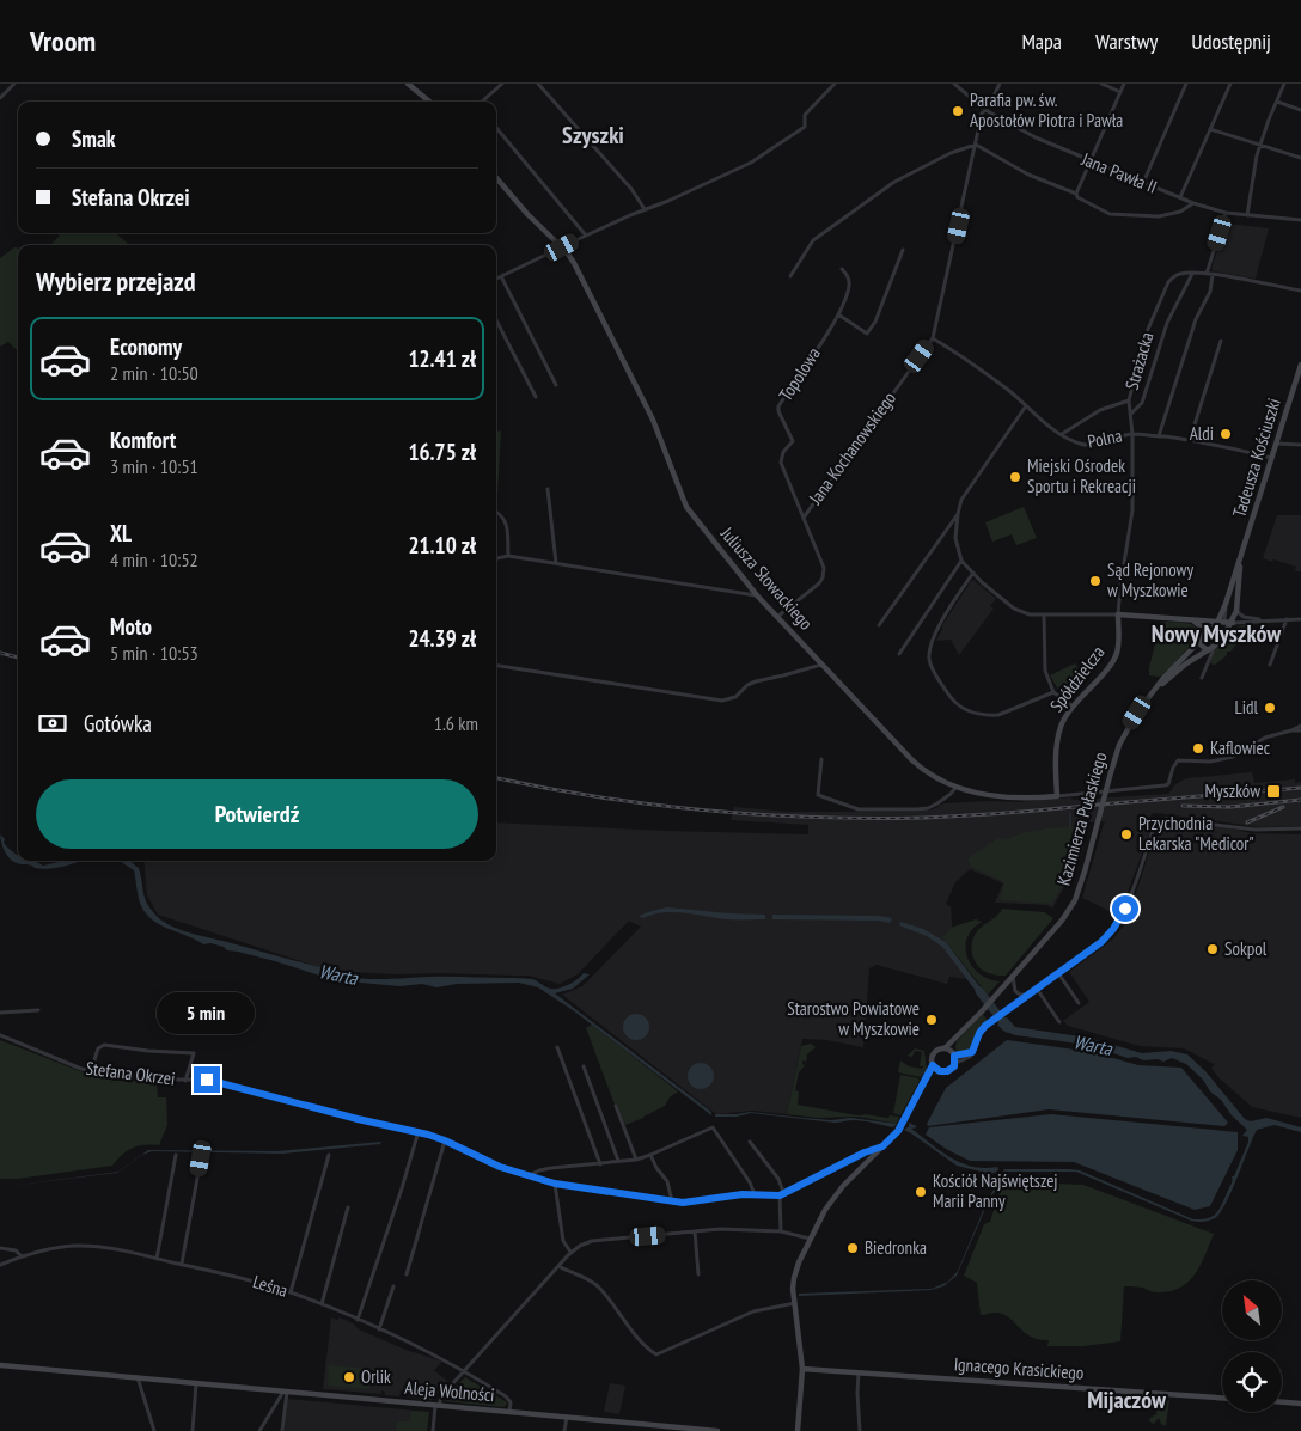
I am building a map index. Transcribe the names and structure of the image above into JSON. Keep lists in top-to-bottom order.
{
  "streets": {
    "street": [
      "Jana Pawła II",
      "Strażacka",
      "Topolowa",
      "Polna",
      "Jana Kochanowskiego",
      "Tadeusza Kościuszki",
      "Juliusza Słowackiego",
      "Spółdzielcza",
      "Kazimierza Pułaskiego",
      "Stefana Okrzei",
      "Leśna",
      "Ignacego Krasickiego",
      "Aleja Wolności"
    ]
  },
  "crossings": [
    ["Jana Pawła II", "Jana Kochanowskiego"],
    ["Strażacka", "Polna"],
    ["Strażacka", "Spółdzielcza"],
    ["Topolowa", "Jana Kochanowskiego"],
    ["Topolowa", "Juliusza Słowackiego"],
    ["Polna", "Jana Kochanowskiego"],
    ["Polna", "Tadeusza Kościuszki"],
    ["Tadeusza Kościuszki", "Kazimierza Pułaskiego"],
    ["Juliusza Słowackiego", "Spółdzielcza"],
    ["Leśna", "Aleja Wolności"]
  ],
  "districts": ["Szyszki", "Nowy Myszków", "Mijaczów"],
  "water": ["Warta"],
  "places": {
    "other": [
      "Parafia pw. św. Apostołów Piotra i Pawła",
      "Aldi",
      "Miejski Ośrodek Sportu i Rekreacji",
      "Sąd Rejonowy w Myszkowie",
      "Lidl",
      "Kaflowiec",
      "Przychodnia Lekarska \"Medicor\"",
      "Sokpol",
      "Starostwo Powiatowe w Myszkowie",
      "Kościół Najświętszej Marii Panny",
      "Biedronka",
      "Orlik"
    ],
    "transit": ["Myszków"]
  },
  "north": "top left",
  "page": {
    "header": "Vroom",
    "nav": ["Mapa", "Warstwy", "Udostępnij"],
    "banner": ["Smak", "Stefana Okrzei"],
    "heading": "Wybierz przejazd",
    "list": [
      {
        "name": "Economy",
        "note": "2 min · 10:50",
        "value": "12.41 zł"
      },
      {
        "name": "Komfort",
        "note": "3 min · 10:51",
        "value": "16.75 zł"
      },
      {
        "name": "XL",
        "note": "4 min · 10:52",
        "value": "21.10 zł"
      },
      {
        "name": "Moto",
        "note": "5 min · 10:53",
        "value": "24.39 zł"
      }
    ],
    "pay": ["Gotówka", "1.6 km"],
    "buttons": "Potwierdź",
    "bubble": "5 min"
  }
}
